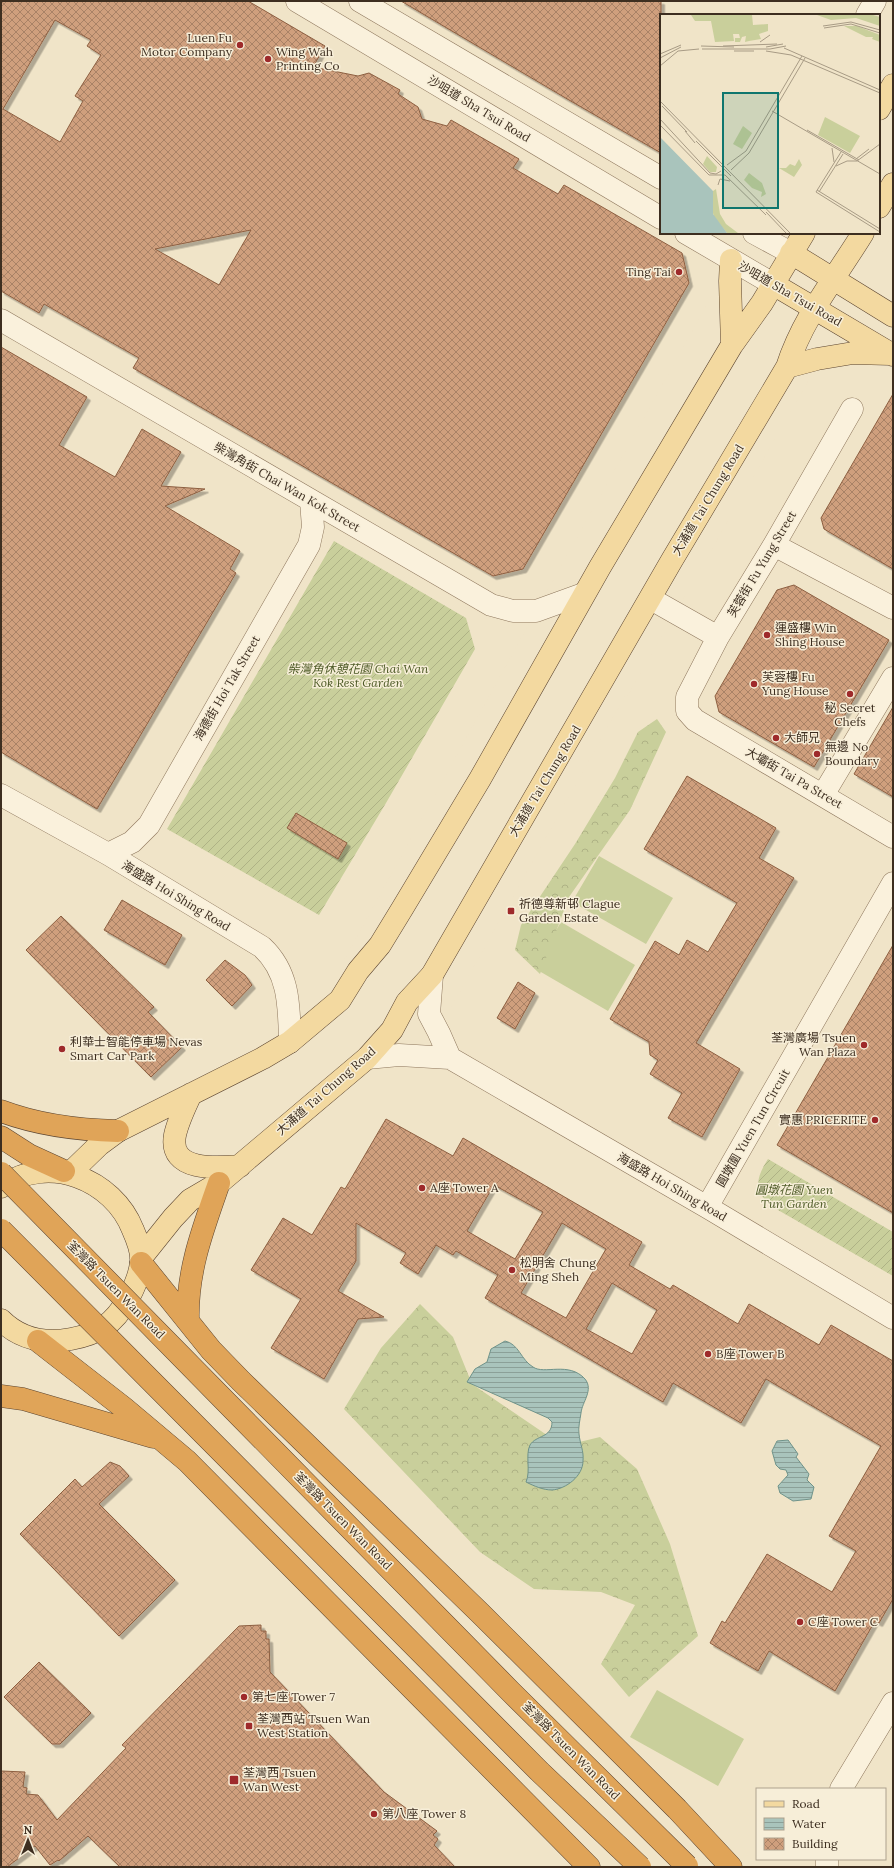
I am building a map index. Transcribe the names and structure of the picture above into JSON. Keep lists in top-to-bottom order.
{
  "streets": {
    "highway": ["荃灣路 Tsuen Wan Road"],
    "main road": ["沙咀道 Sha Tsui Road", "大涌道 Tai Chung Road"],
    "street": [
      "柴灣角街 Chai Wan Kok Street",
      "芙蓉街 Fu Yung Street",
      "海德街 Hoi Tak Street",
      "大壩街 Tai Pa Street",
      "海盛路 Hoi Shing Road",
      "圓墩圍 Yuen Tun Circuit"
    ]
  },
  "crossings": [
    ["沙咀道 Sha Tsui Road", "大涌道 Tai Chung Road"],
    ["柴灣角街 Chai Wan Kok Street", "海德街 Hoi Tak Street"],
    ["大涌道 Tai Chung Road", "海盛路 Hoi Shing Road"],
    ["芙蓉街 Fu Yung Street", "大壩街 Tai Pa Street"],
    ["海德街 Hoi Tak Street", "海盛路 Hoi Shing Road"],
    ["海盛路 Hoi Shing Road", "圓墩圍 Yuen Tun Circuit"]
  ],
  "parks": ["柴灣角休憩花園 Chai Wan Kok Rest Garden", "圓墩花園 Yuen Tun Garden"],
  "places": {
    "other": [
      "Luen Fu Motor Company",
      "Wing Wah Printing Co",
      "Ting Tai",
      "運盛樓 Win Shing House",
      "芙蓉樓 Fu Yung House",
      "秘 Secret Chefs",
      "大師兄",
      "無邊 No Boundary",
      "荃灣廣場 Tsuen Wan Plaza",
      "利華士智能停車場 Nevas Smart Car Park",
      "實惠 PRICERITE",
      "A座 Tower A",
      "松明舍 Chung Ming Sheh",
      "B座 Tower B",
      "C座 Tower C",
      "第七座 Tower 7",
      "第八座 Tower 8"
    ],
    "transit": ["祈德尊新邨 Clague Garden Estate", "荃灣西站 Tsuen Wan West Station", "荃灣西 Tsuen Wan West"]
  },
  "legend": ["Road", "Water", "Building"],
  "north": "top"
}
